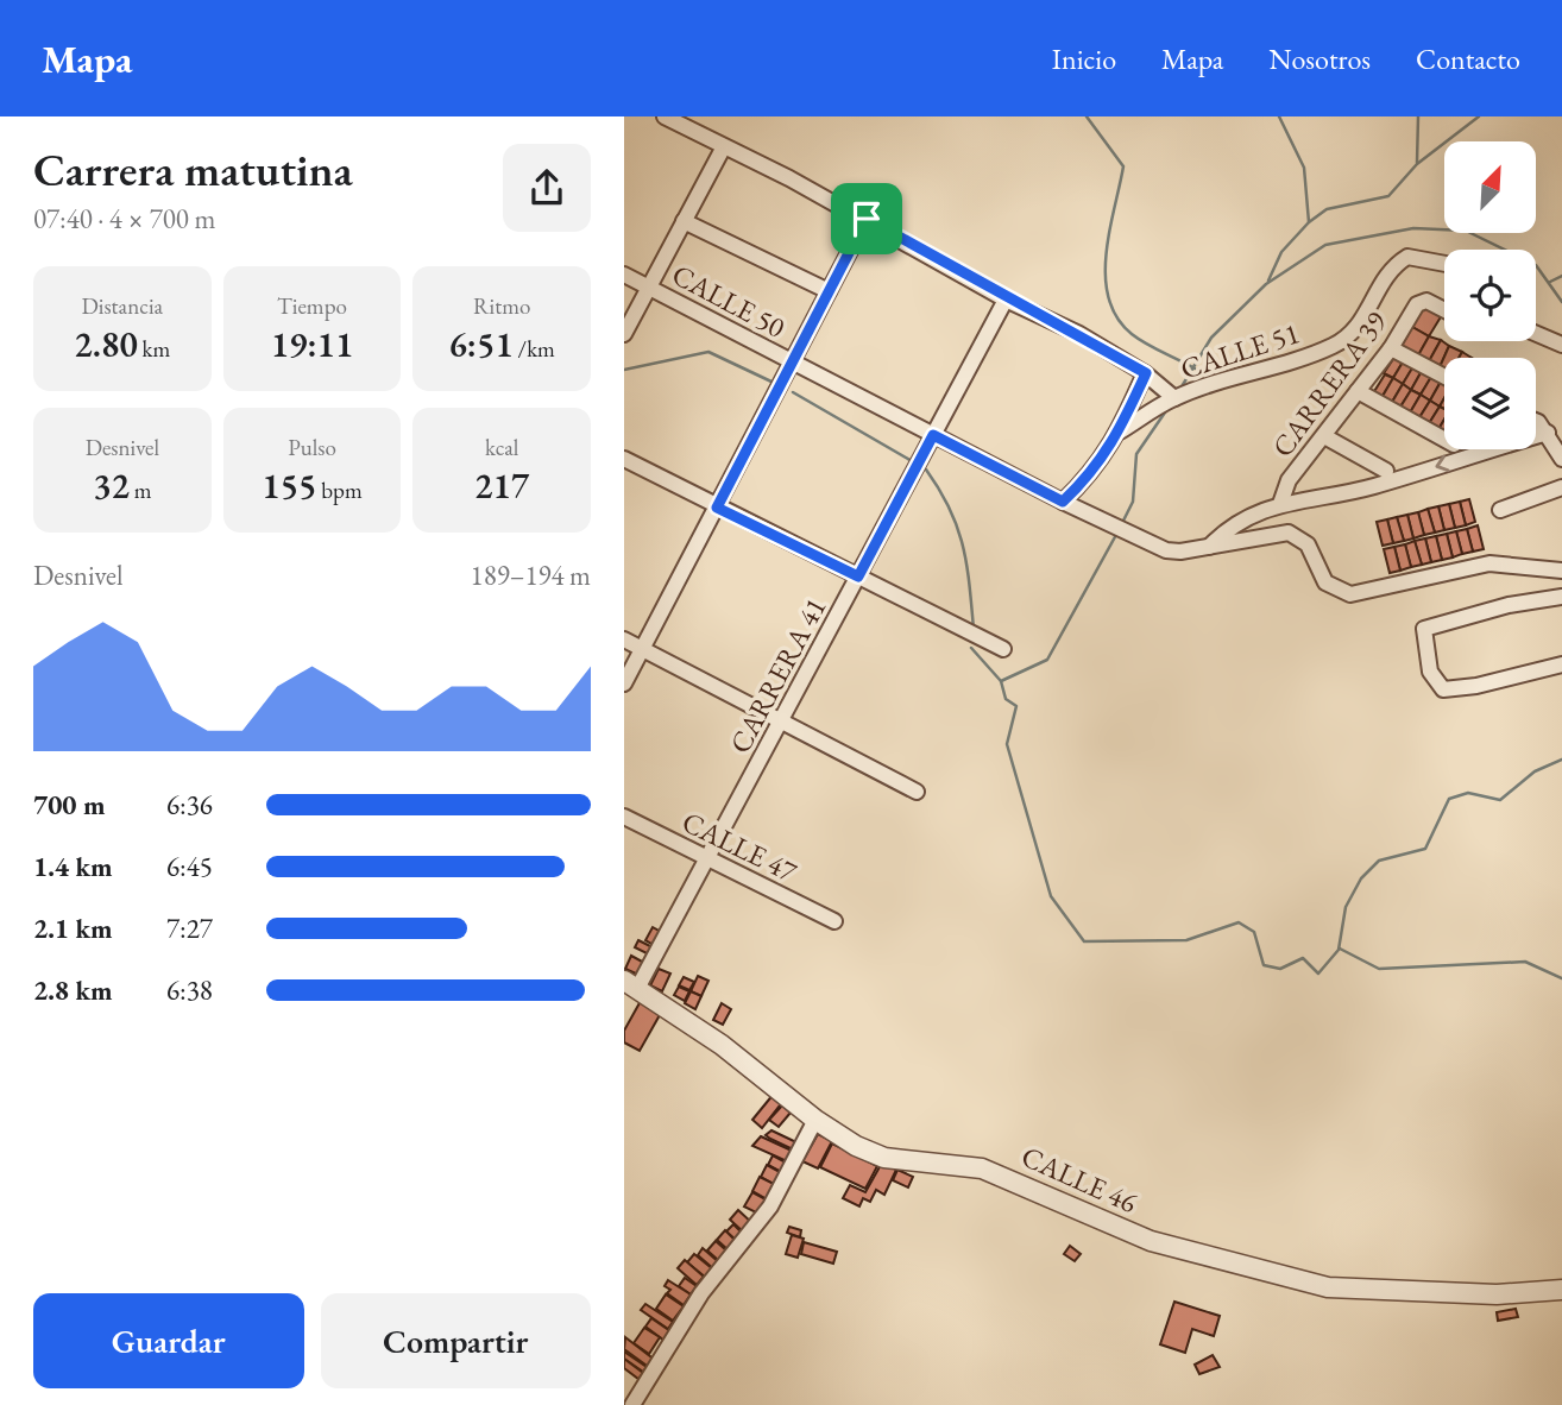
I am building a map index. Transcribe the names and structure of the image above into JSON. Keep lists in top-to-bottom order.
{
  "streets": {
    "street": [
      "CALLE 50",
      "CALLE 51",
      "CARRERA 39",
      "CARRERA 41",
      "CALLE 47",
      "CALLE 46"
    ]
  },
  "crossings": [
    ["CALLE 50", "CARRERA 41"],
    ["CALLE 51", "CARRERA 41"],
    ["CARRERA 41", "CALLE 47"],
    ["CARRERA 41", "CALLE 46"]
  ],
  "north": "top right",
  "page": {
    "header": "Mapa",
    "nav": [
      "Inicio",
      "Mapa",
      "Nosotros",
      "Contacto"
    ],
    "heading": ["Carrera matutina", "07:40 · 4 × 700 m"],
    "stats": [
      ["Distancia", "2.80 km"],
      ["Tiempo", "19:11"],
      ["Ritmo", "6:51 /km"],
      ["Desnivel", "32 m"],
      ["Pulso", "155 bpm"],
      ["kcal", "217"]
    ],
    "chart": ["Desnivel", "189–194 m"],
    "list": [
      {
        "name": "700 m",
        "note": "6:36"
      },
      {
        "name": "1.4 km",
        "note": "6:45"
      },
      {
        "name": "2.1 km",
        "note": "7:27"
      },
      {
        "name": "2.8 km",
        "note": "6:38"
      }
    ],
    "buttons": ["Guardar", "Compartir"]
  }
}
